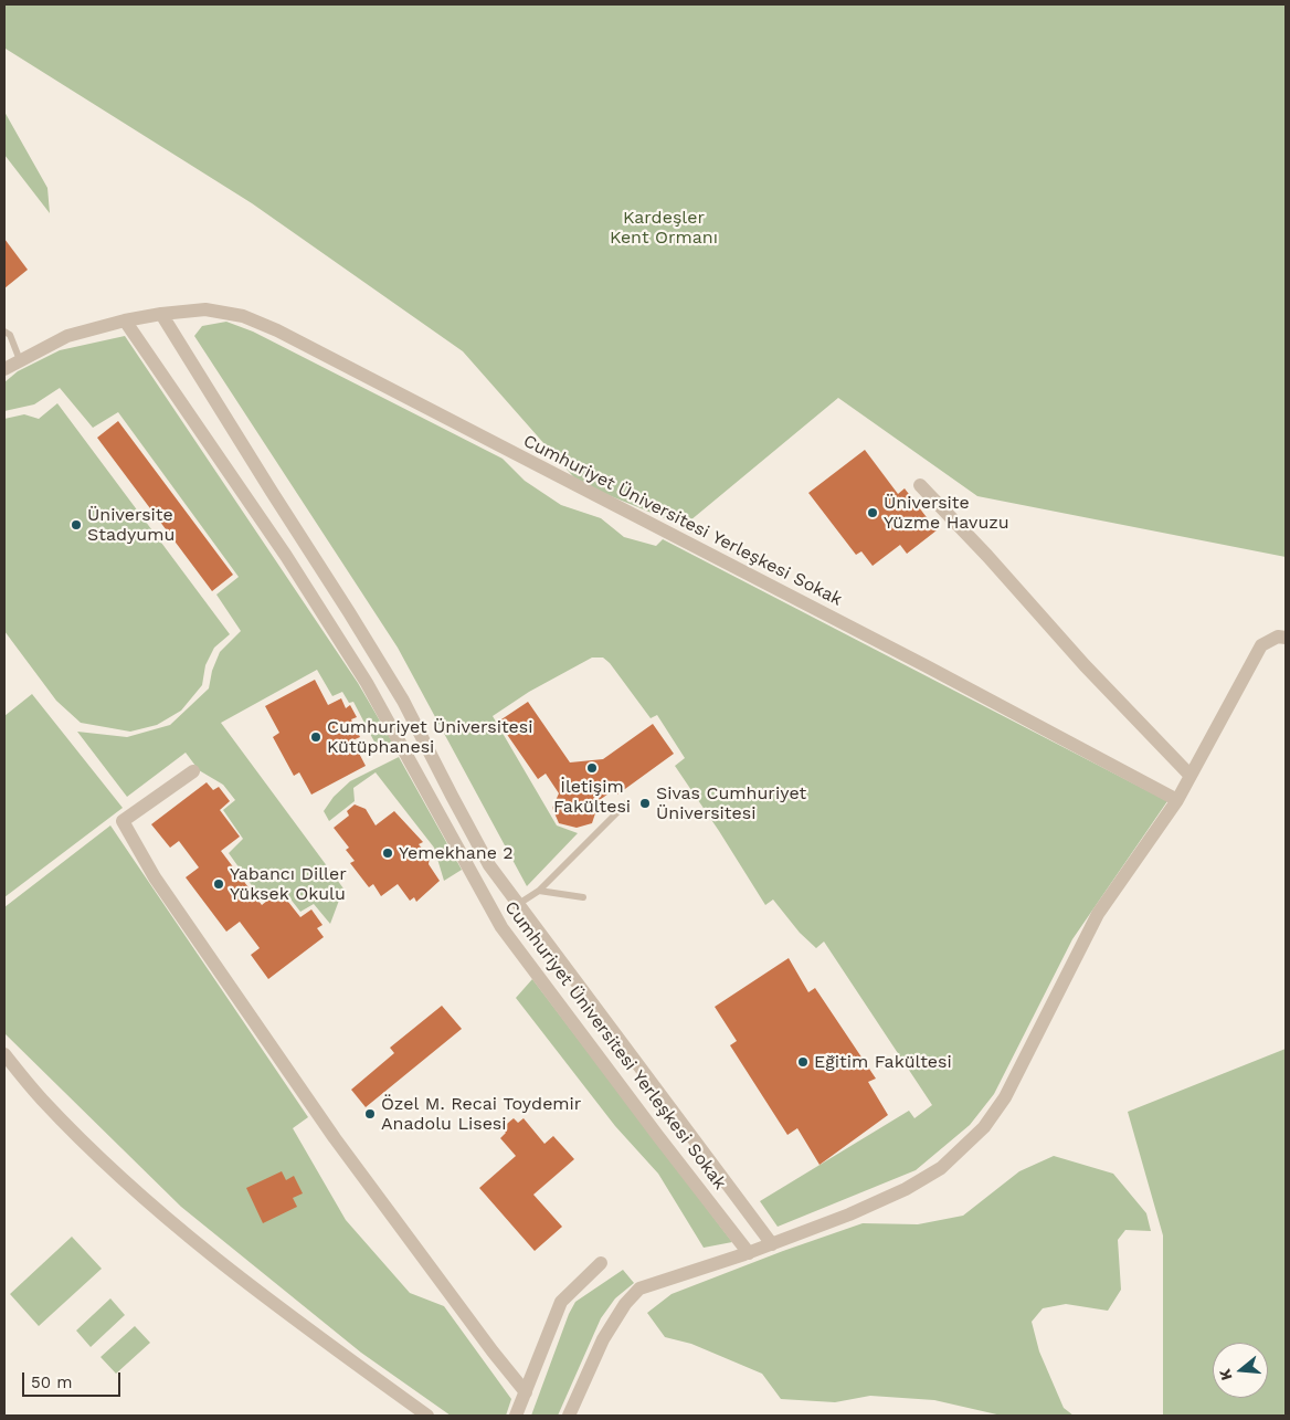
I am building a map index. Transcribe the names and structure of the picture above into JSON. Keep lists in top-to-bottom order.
{
  "streets": {
    "street": ["Cumhuriyet Üniversitesi Yerleşkesi Sokak"]
  },
  "parks": ["Kardeşler Kent Ormanı"],
  "places": [
    "Üniversite Yüzme Havuzu",
    "Üniversite Stadyumu",
    "Cumhuriyet Üniversitesi Kütüphanesi",
    "İletişim Fakültesi",
    "Sivas Cumhuriyet Üniversitesi",
    "Yemekhane 2",
    "Yabancı Diller Yüksek Okulu",
    "Eğitim Fakültesi",
    "Özel M. Recai Toydemir Anadolu Lisesi"
  ],
  "scale_bar": "50 m",
  "north": "left"
}
